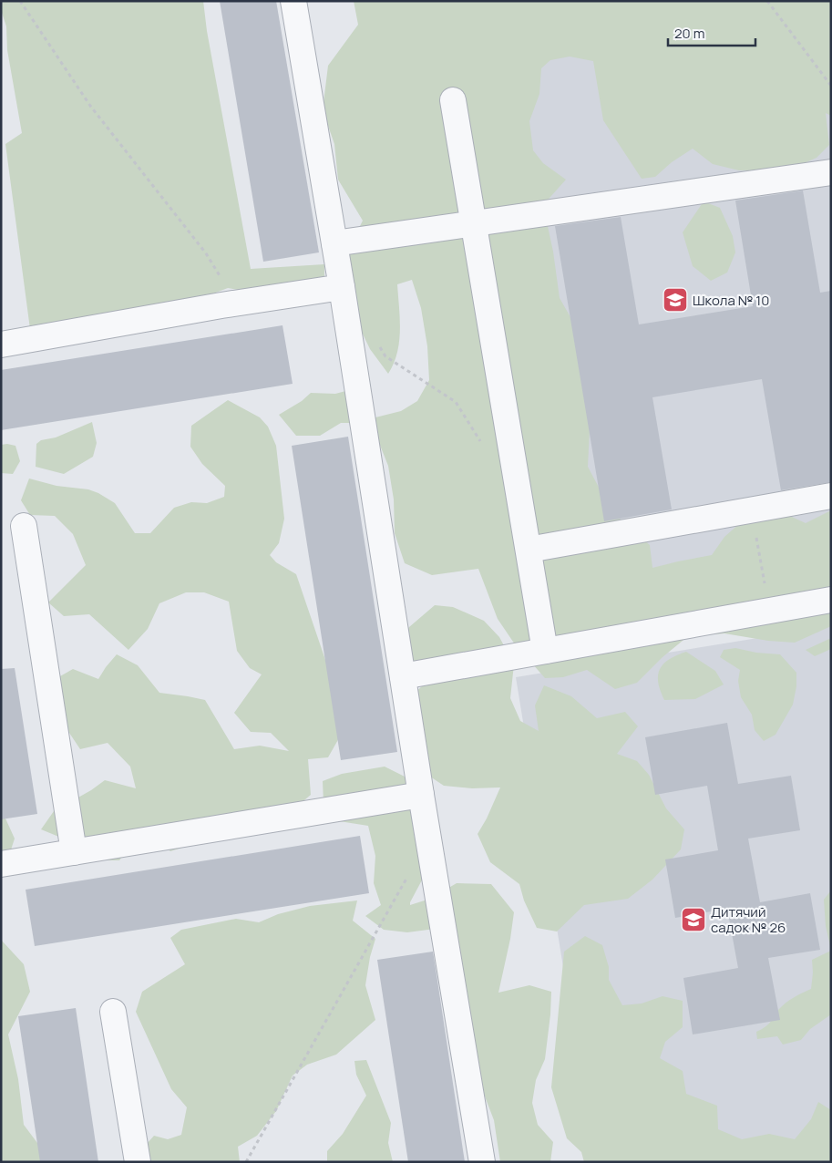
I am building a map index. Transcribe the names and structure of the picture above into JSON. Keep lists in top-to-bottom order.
{
  "places": {
    "school or university": ["Школа № 10", "Дитячий садок № 26"]
  },
  "scale_bar": "20 m"
}
